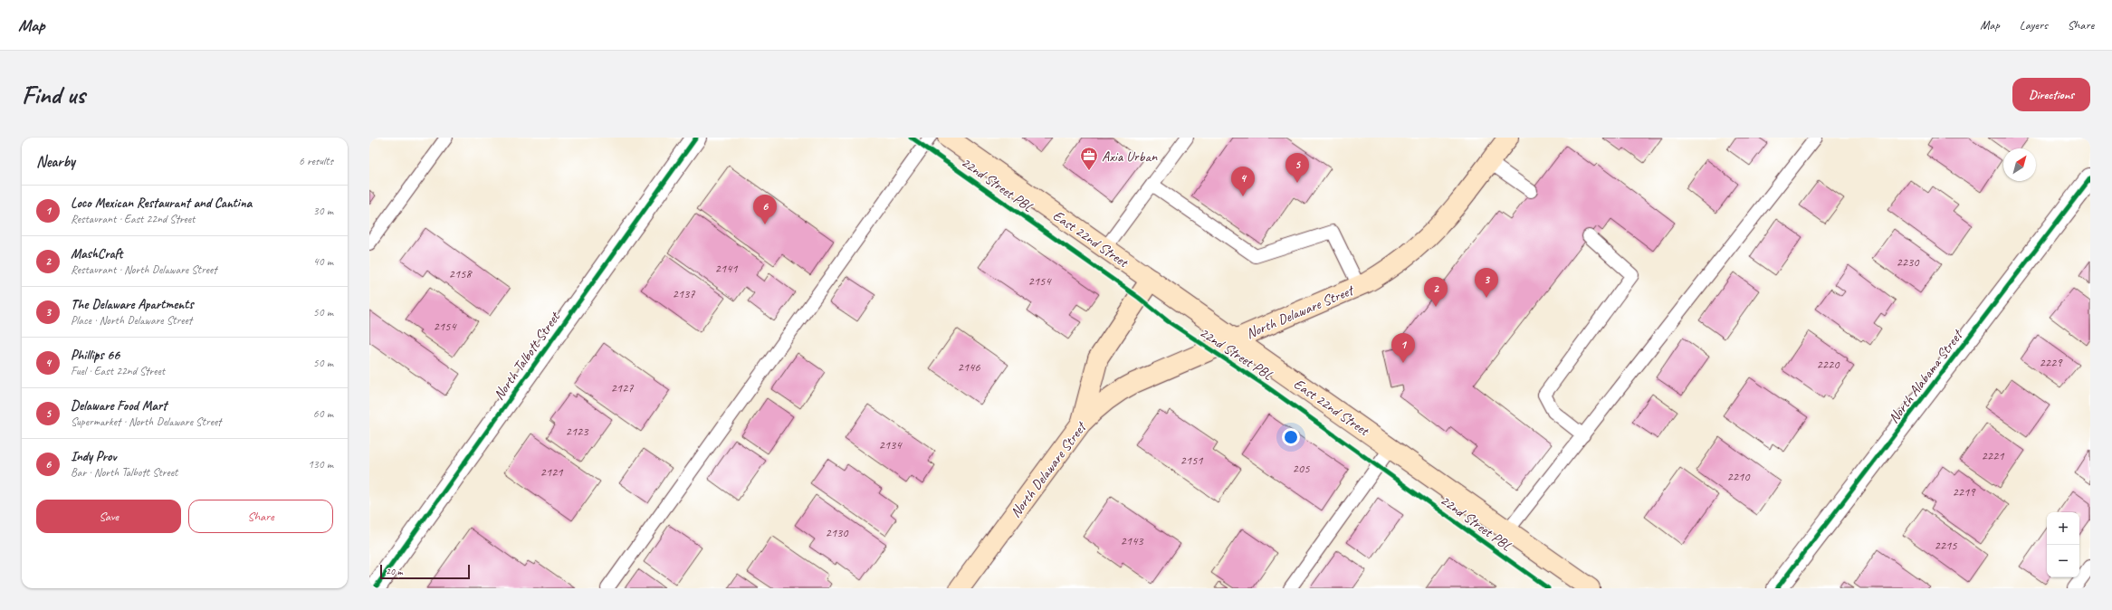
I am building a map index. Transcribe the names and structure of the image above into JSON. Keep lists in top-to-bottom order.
{
  "streets": {
    "main road": ["East 22nd Street", "North Delaware Street"],
    "street": ["North Talbott Street", "North Alabama Street"],
    "cycle path": ["22nd Street PBL"]
  },
  "crossings": [
    ["East 22nd Street", "North Delaware Street"]
  ],
  "places": {
    "office": ["Axia Urban"]
  },
  "house_numbers": [
    "2230",
    "2141",
    "2158",
    "2154",
    "2137",
    "2154",
    "2229",
    "2220",
    "2146",
    "2127",
    "2123",
    "2134",
    "2221",
    "2151",
    "205",
    "2121",
    "2210",
    "2219",
    "2130",
    "2143",
    "2215"
  ],
  "scale_bar": "20 m",
  "north": "top right",
  "page": {
    "header": "Map",
    "nav": ["Map", "Layers", "Share"],
    "buttons": [
      "Directions",
      ["Save", "Share"]
    ],
    "title": "Find us",
    "heading": ["Nearby", "6 results"],
    "pins": [
      "5",
      "4",
      "6",
      "3",
      "2",
      "1"
    ],
    "list": [
      {
        "mark": "1",
        "name": "Loco Mexican Restaurant and Cantina",
        "note": "Restaurant · East 22nd Street",
        "value": "30 m"
      },
      {
        "mark": "2",
        "name": "MashCraft",
        "note": "Restaurant · North Delaware Street",
        "value": "40 m"
      },
      {
        "mark": "3",
        "name": "The Delaware Apartments",
        "note": "Place · North Delaware Street",
        "value": "50 m"
      },
      {
        "mark": "4",
        "name": "Phillips 66",
        "note": "Fuel · East 22nd Street",
        "value": "50 m"
      },
      {
        "mark": "5",
        "name": "Delaware Food Mart",
        "note": "Supermarket · North Delaware Street",
        "value": "60 m"
      },
      {
        "mark": "6",
        "name": "Indy Prov",
        "note": "Bar · North Talbott Street",
        "value": "130 m"
      }
    ],
    "map_buttons": ["+", "−"],
    "scale": "20 m"
  }
}
